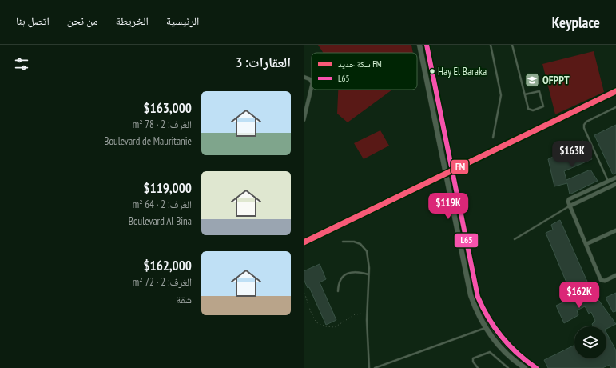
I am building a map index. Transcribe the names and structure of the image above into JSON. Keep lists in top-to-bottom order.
{
  "places": {
    "other": ["Hay El Baraka"],
    "school or university": ["OFPPT"]
  },
  "lines": ["transit line L65", "rail line FM"],
  "legend": ["سكة حديد FM", "L65"],
  "page": {
    "header": "Keyplace",
    "nav": [
      "الرئيسية",
      "الخريطة",
      "من نحن",
      "اتصل بنا"
    ],
    "heading": "العقارات: 3",
    "list": [
      {
        "name": "$163,000",
        "note": "الغرف: 2 · 78 m² · Boulevard de Mauritanie"
      },
      {
        "name": "$119,000",
        "note": "الغرف: 2 · 64 m² · Boulevard Al Bina"
      },
      {
        "name": "$162,000",
        "note": "الغرف: 2 · 72 m² · شقة"
      }
    ],
    "price": ["$163K", "$119K", "$162K"]
  }
}
